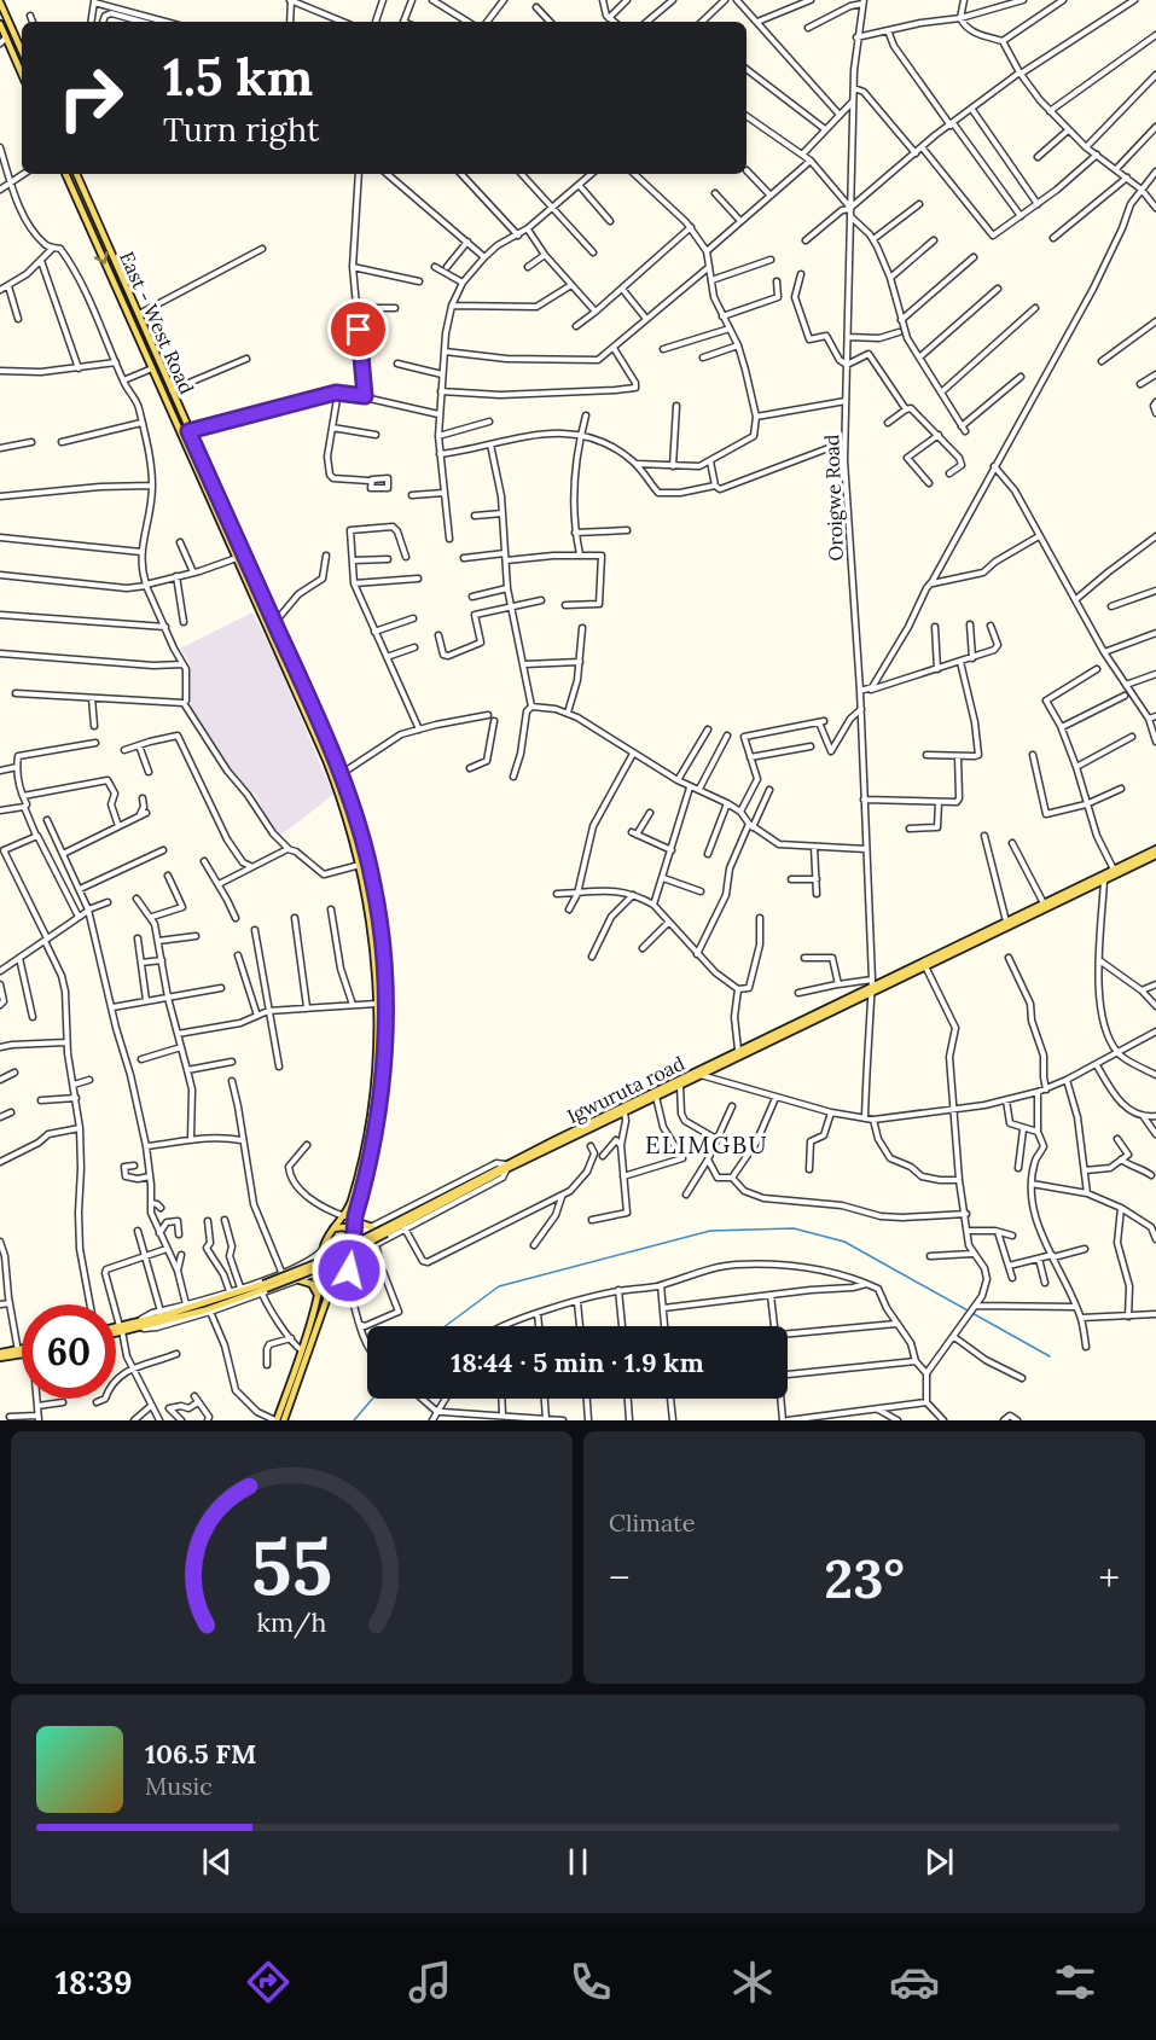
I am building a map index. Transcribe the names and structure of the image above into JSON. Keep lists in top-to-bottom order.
{
  "streets": {
    "main road": ["East - West Road", "Igwuruta road"],
    "street": ["Oroigwe Road"]
  },
  "crossings": [
    ["Oroigwe Road", "Igwuruta road"]
  ],
  "districts": ["ELIMGBU"],
  "page": {
    "turn": ["1.5 km", "Turn right"],
    "limit": "60",
    "trip": "18:44 · 5 min · 1.9 km",
    "tile": "Climate",
    "heat": ["−", "23°", "+"],
    "song": ["106.5 FM", "Music"],
    "tabs": "18:39",
    "gauge": ["55", "km/h"]
  }
}
